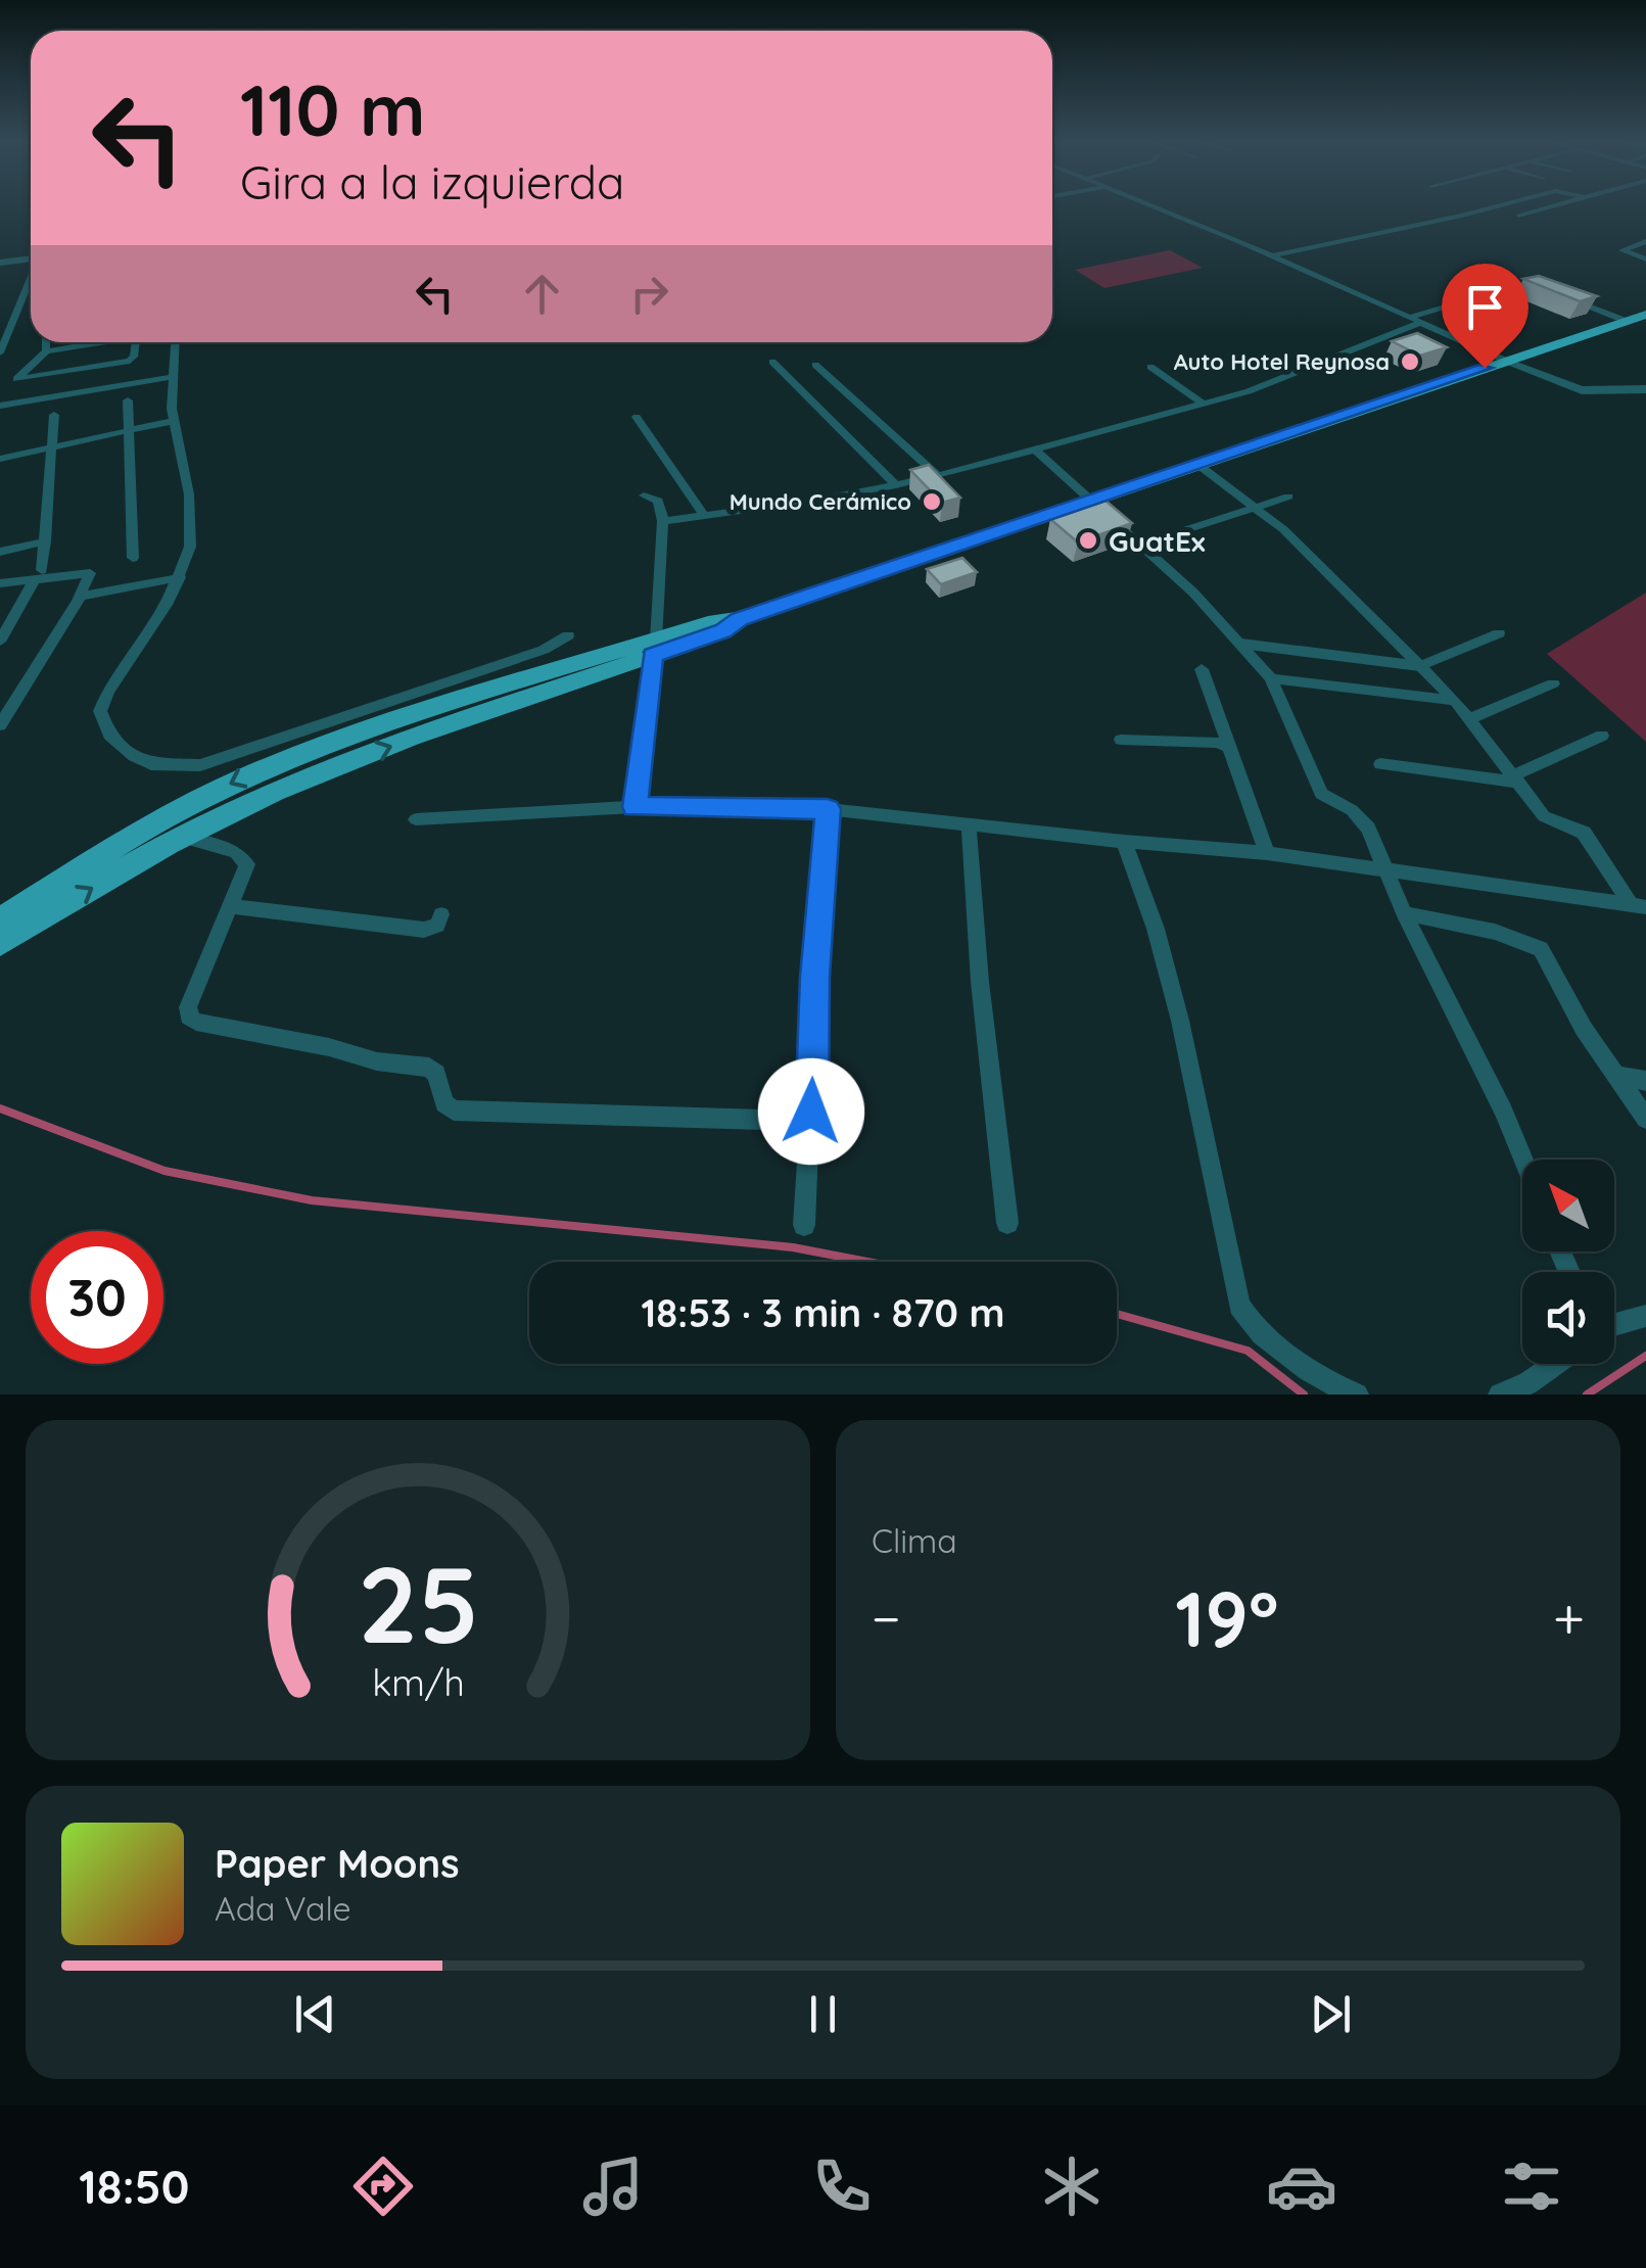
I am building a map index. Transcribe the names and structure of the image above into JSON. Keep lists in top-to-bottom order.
{
  "places": ["Auto Hotel Reynosa", "Mundo Cerámico", "GuatEx"],
  "north": "top left",
  "page": {
    "turn": ["110 m", "Gira a la izquierda"],
    "limit": "30",
    "trip": "18:53 · 3 min · 870 m",
    "tile": "Clima",
    "heat": ["−", "19°", "+"],
    "song": ["Paper Moons", "Ada Vale"],
    "tabs": "18:50",
    "gauge": ["25", "km/h"]
  }
}
